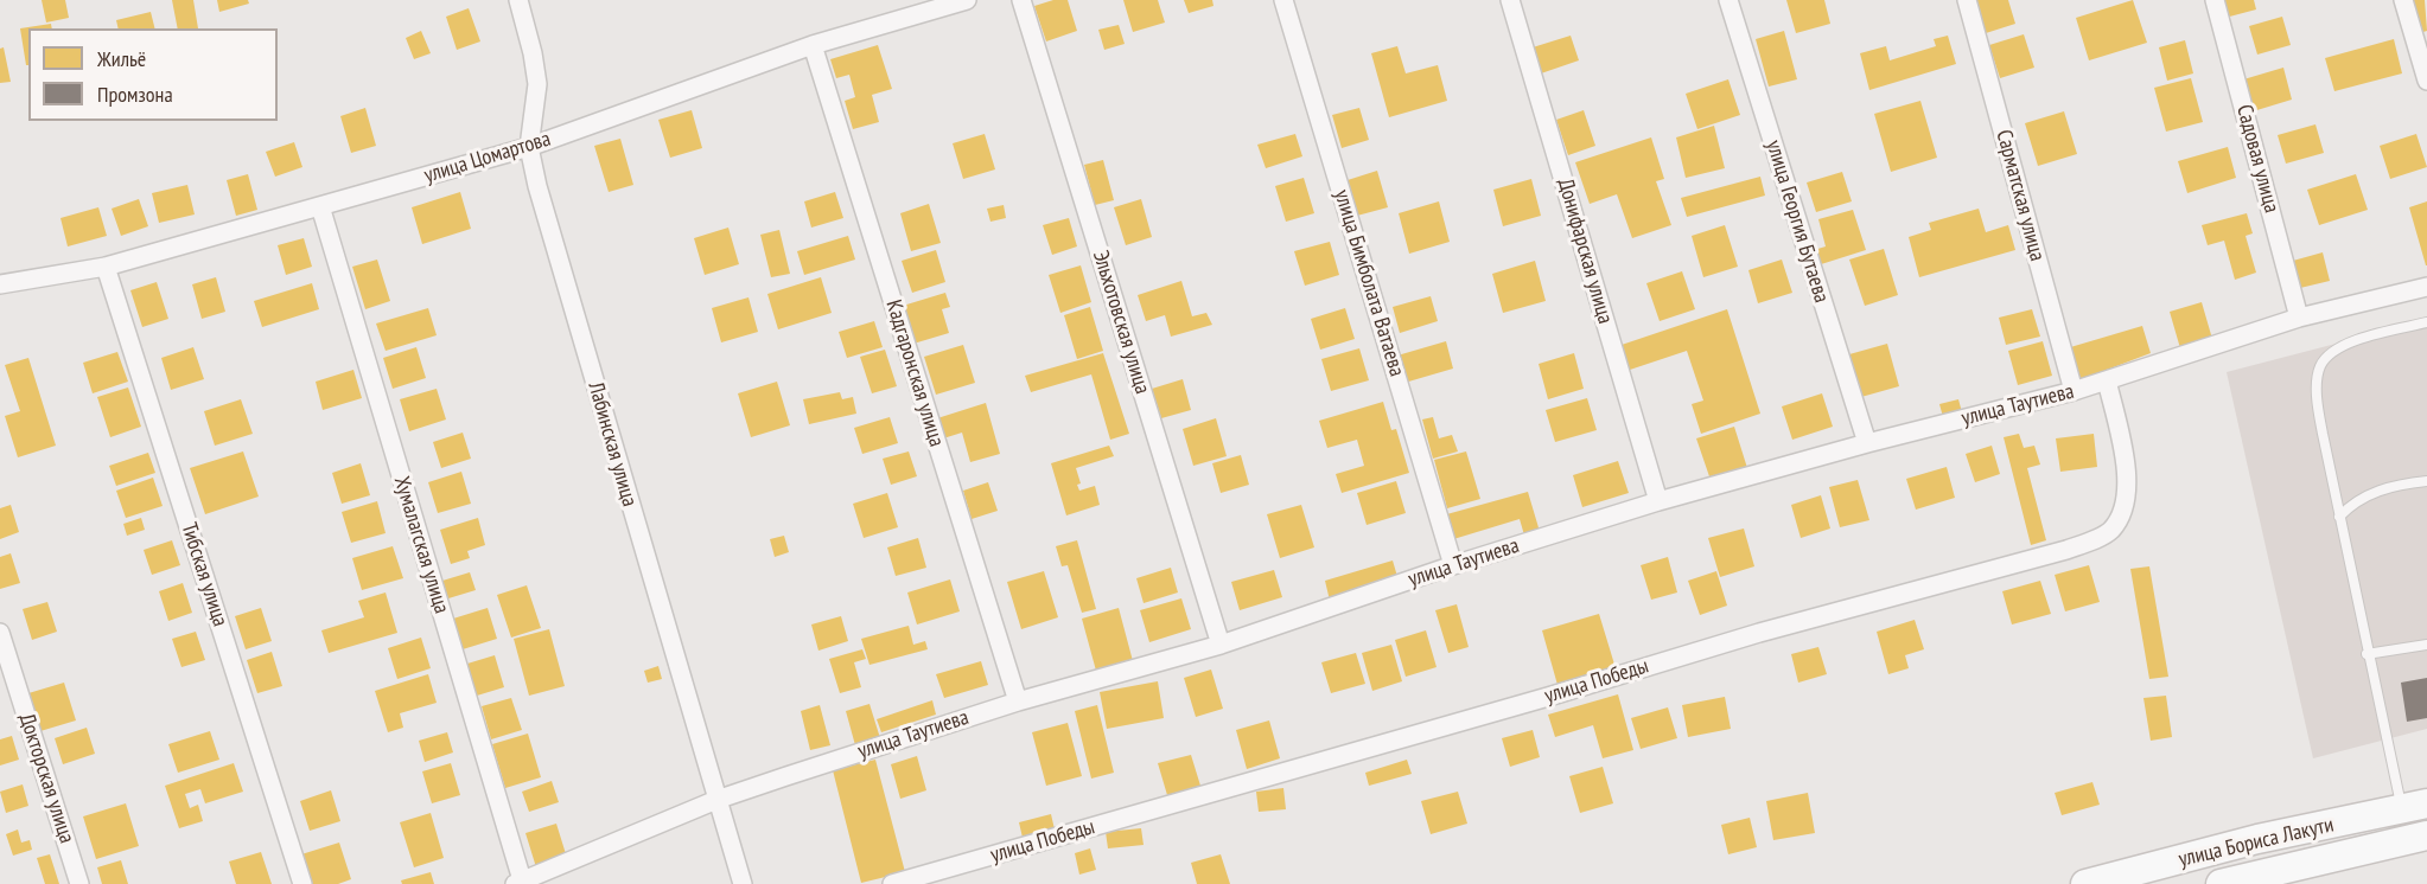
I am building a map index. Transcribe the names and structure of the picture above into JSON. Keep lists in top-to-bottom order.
{
  "streets": {
    "main road": ["улица Бориса Лакути"],
    "street": [
      "улица Цомартова",
      "Садовая улица",
      "Сарматская улица",
      "улица Георгия Бутаева",
      "Донифарская улица",
      "улица Бимболата Ватаева",
      "Эльхотовская улица",
      "Кадгаронская улица",
      "улица Таутиева",
      "Лабинская улица",
      "Хумалагская улица",
      "Тибская улица",
      "улица Победы",
      "Докторская улица"
    ]
  },
  "crossings": [
    ["улица Цомартова", "Кадгаронская улица"],
    ["улица Цомартова", "Лабинская улица"],
    ["улица Цомартова", "Хумалагская улица"],
    ["улица Цомартова", "Тибская улица"],
    ["Садовая улица", "улица Таутиева"],
    ["Сарматская улица", "улица Таутиева"],
    ["улица Георгия Бутаева", "улица Таутиева"],
    ["Донифарская улица", "улица Таутиева"],
    ["улица Бимболата Ватаева", "улица Таутиева"],
    ["Эльхотовская улица", "улица Таутиева"],
    ["Кадгаронская улица", "улица Таутиева"],
    ["улица Таутиева", "Лабинская улица"],
    ["улица Таутиева", "Хумалагская улица"],
    ["улица Таутиева", "улица Победы"]
  ],
  "legend": ["Жильё", "Промзона"]
}
